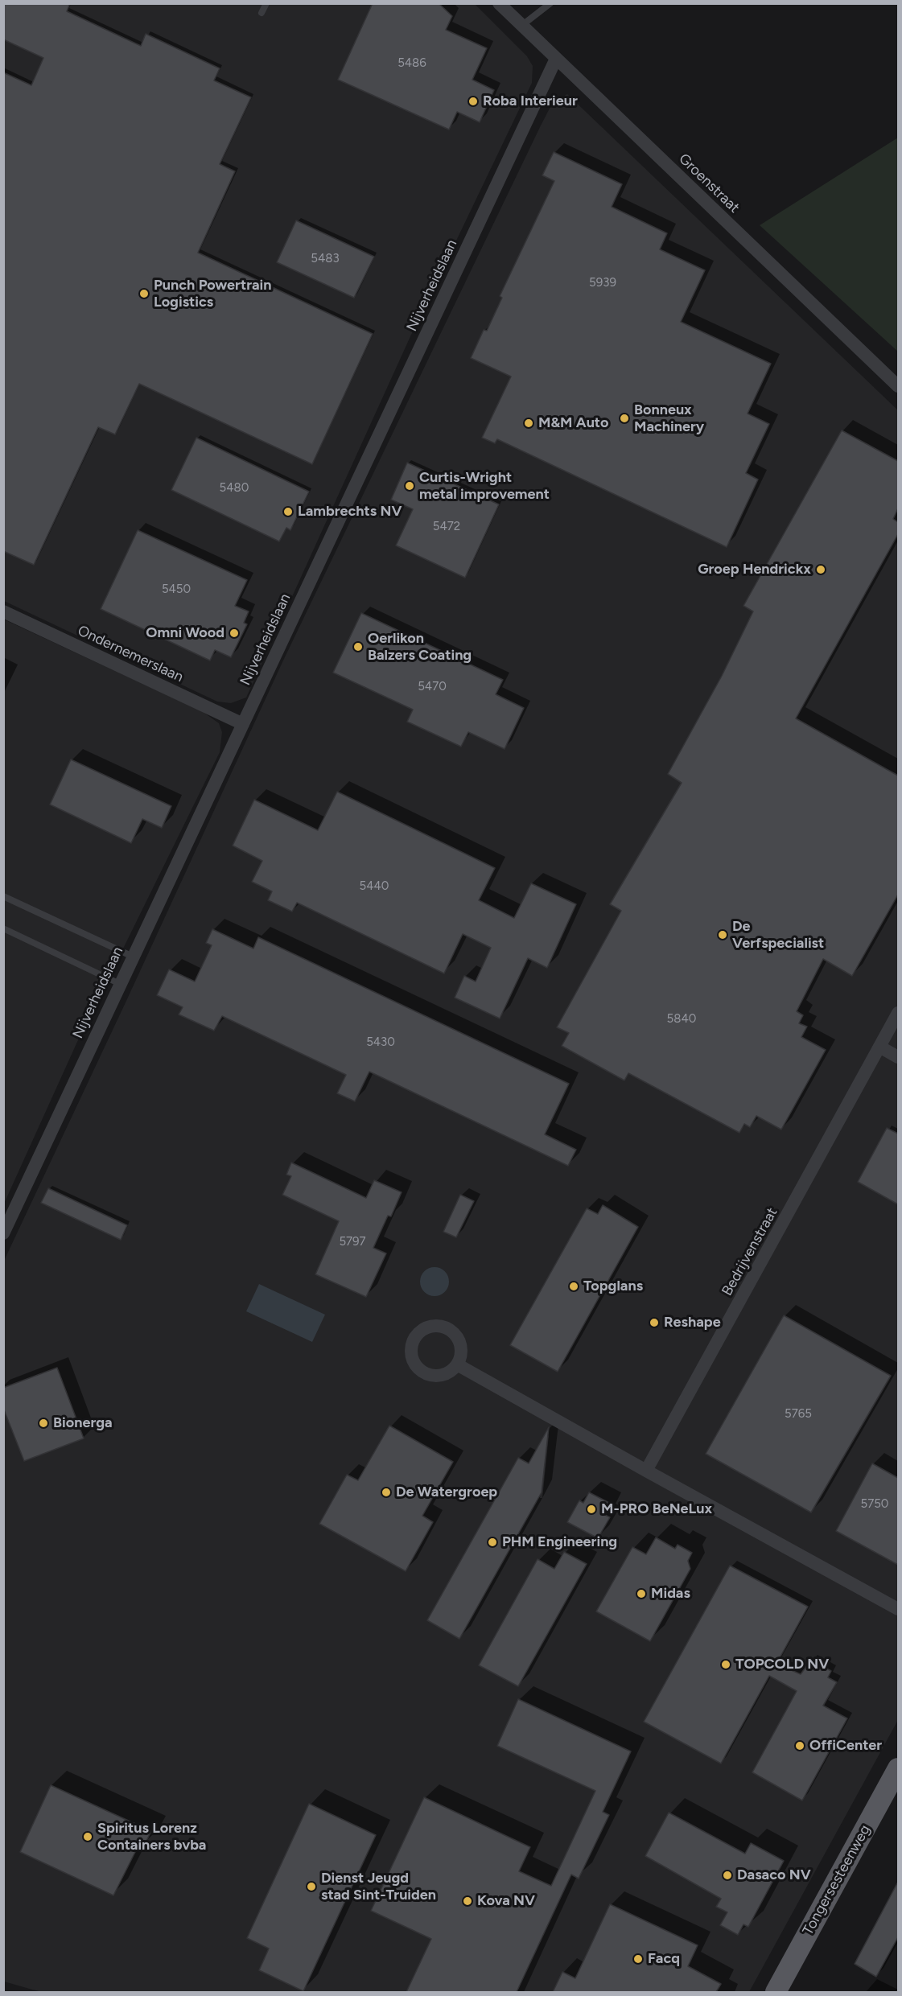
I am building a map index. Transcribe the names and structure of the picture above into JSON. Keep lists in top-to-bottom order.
{
  "streets": {
    "main road": ["Tongersesteenweg"],
    "street": [
      "Groenstraat",
      "Nijverheidslaan",
      "Ondernemerslaan",
      "Bedrijvenstraat"
    ]
  },
  "crossings": [
    ["Groenstraat", "Nijverheidslaan"],
    ["Nijverheidslaan", "Ondernemerslaan"]
  ],
  "places": [
    "Roba Interieur",
    "Punch Powertrain Logistics",
    "Bonneux Machinery",
    "M&M Auto",
    "Curtis-Wright metal improvement",
    "Lambrechts NV",
    "Groep Hendrickx",
    "Omni Wood",
    "Oerlikon Balzers Coating",
    "De Verfspecialist",
    "Topglans",
    "Reshape",
    "Bionerga",
    "De Watergroep",
    "M-PRO BeNeLux",
    "PHM Engineering",
    "Midas",
    "TOPCOLD NV",
    "OffiCenter",
    "Spiritus Lorenz Containers bvba",
    "Dasaco NV",
    "Dienst Jeugd stad Sint-Truiden",
    "Kova NV",
    "Facq"
  ],
  "house_numbers": [
    "5486",
    "5483",
    "5939",
    "5480",
    "5472",
    "5450",
    "5470",
    "5440",
    "5840",
    "5430",
    "5797",
    "5765",
    "5750"
  ]
}
